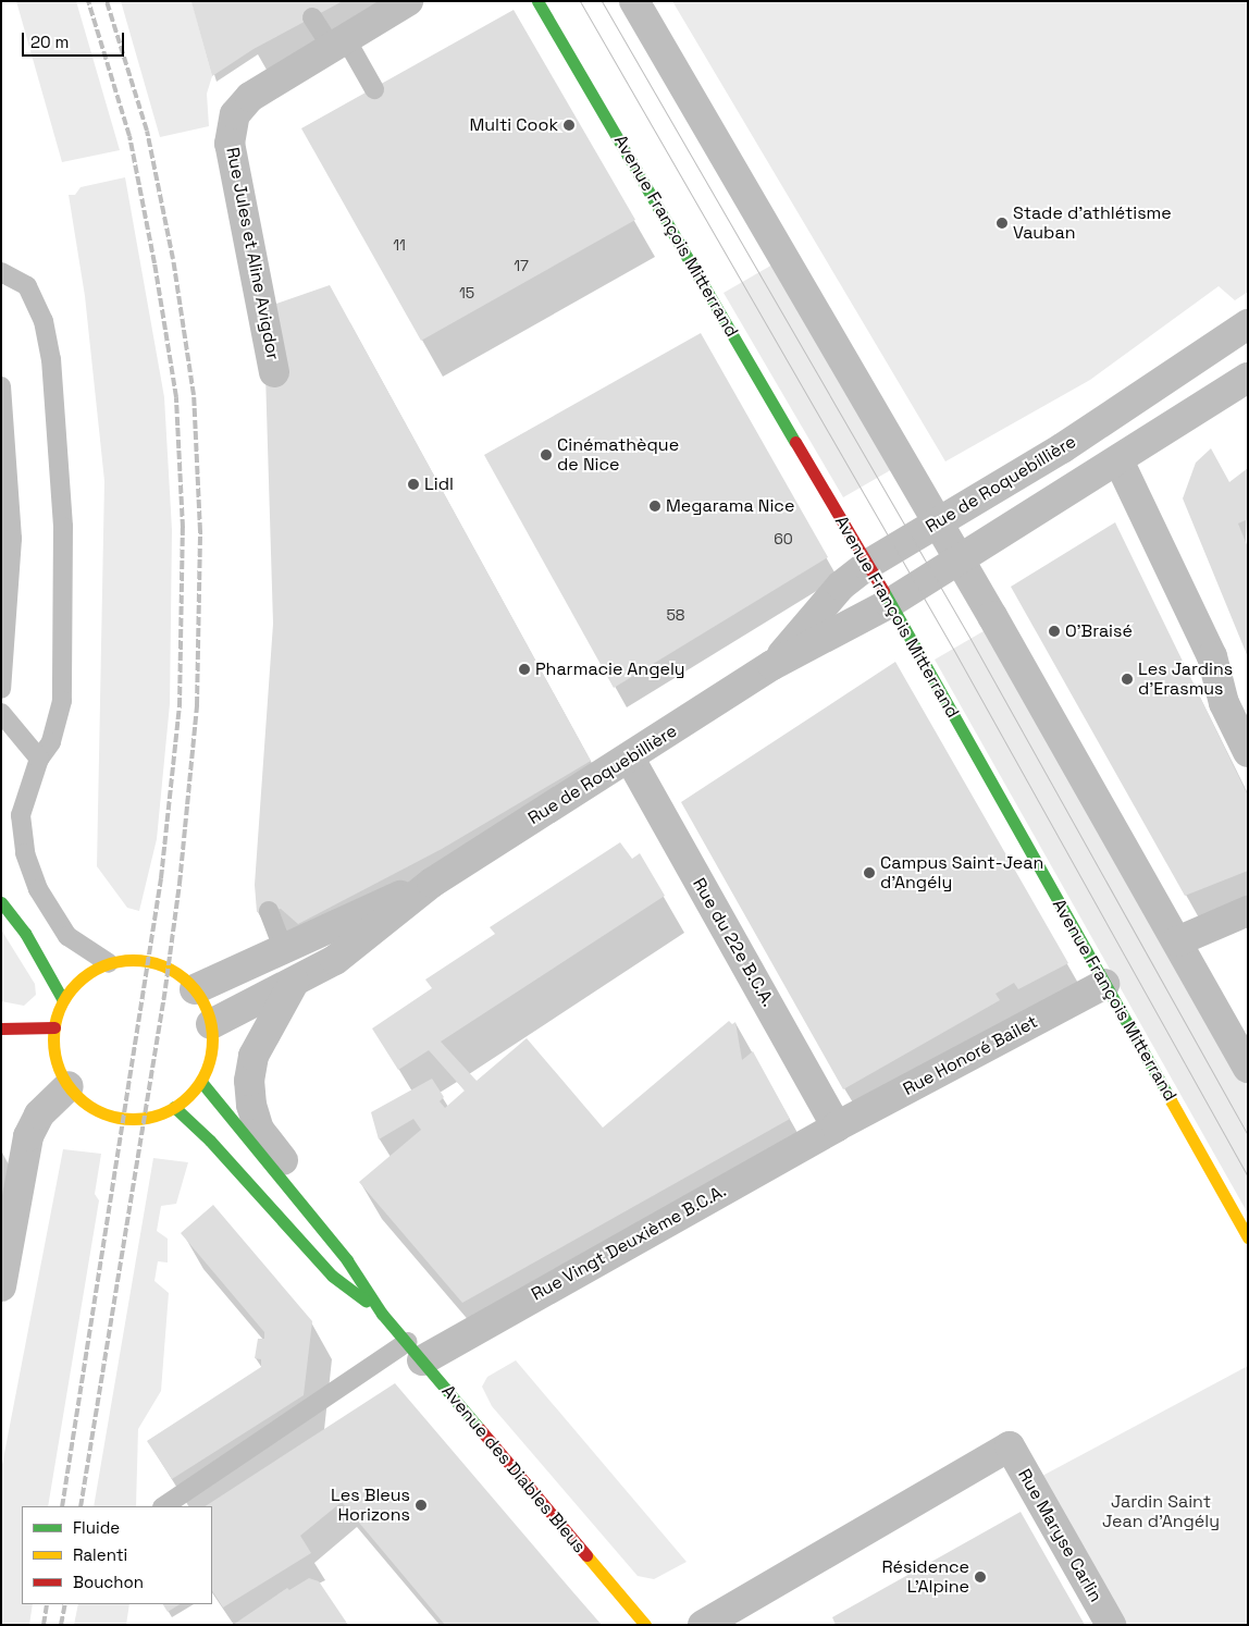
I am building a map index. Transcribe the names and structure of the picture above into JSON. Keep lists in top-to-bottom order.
{
  "streets": {
    "street": [
      "Avenue François Mitterrand",
      "Rue Jules et Aline Avigdor",
      "Rue de Roquebillière",
      "Rue du 22e B.C.A.",
      "Rue Honoré Bailet",
      "Rue Vingt Deuxième B.C.A.",
      "Avenue des Diables Bleus",
      "Rue Maryse Carlin"
    ]
  },
  "crossings": [
    ["Avenue François Mitterrand", "Rue de Roquebillière"],
    ["Avenue François Mitterrand", "Rue Honoré Bailet"],
    ["Rue de Roquebillière", "Rue du 22e B.C.A."],
    ["Rue de Roquebillière", "Avenue des Diables Bleus"],
    ["Rue du 22e B.C.A.", "Rue Honoré Bailet"],
    ["Rue du 22e B.C.A.", "Rue Vingt Deuxième B.C.A."],
    ["Rue Honoré Bailet", "Rue Vingt Deuxième B.C.A."],
    ["Rue Vingt Deuxième B.C.A.", "Avenue des Diables Bleus"]
  ],
  "parks": ["Jardin Saint Jean d'Angély"],
  "places": [
    "Multi Cook",
    "Stade d'athlétisme Vauban",
    "Cinémathèque de Nice",
    "Lidl",
    "Megarama Nice",
    "O'Braisé",
    "Pharmacie Angely",
    "Les Jardins d'Erasmus",
    "Campus Saint-Jean d'Angély",
    "Les Bleus Horizons",
    "Résidence L'Alpine"
  ],
  "house_numbers": [
    "11",
    "17",
    "15",
    "60",
    "58"
  ],
  "legend": ["Fluide", "Ralenti", "Bouchon"],
  "scale_bar": "20 m"
}
